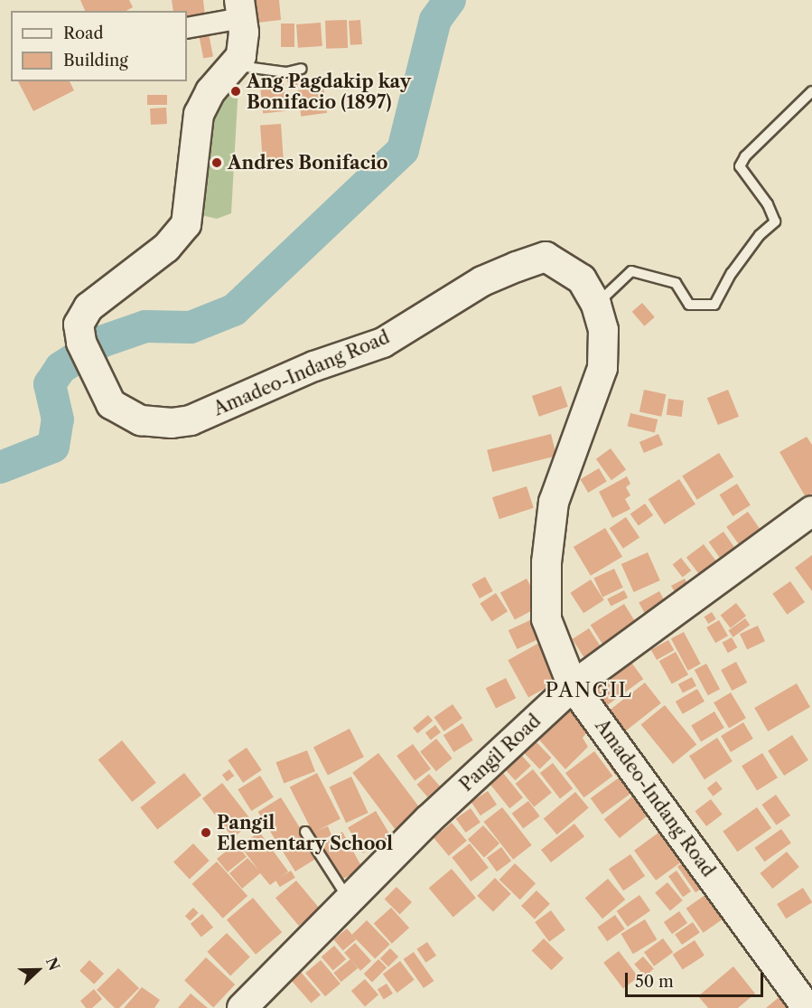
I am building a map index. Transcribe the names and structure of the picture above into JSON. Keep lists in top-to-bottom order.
{
  "streets": {
    "main road": ["Amadeo-Indang Road", "Pangil Road"]
  },
  "crossings": [
    ["Amadeo-Indang Road", "Pangil Road"]
  ],
  "districts": ["PANGIL"],
  "places": ["Ang Pagdakip kay Bonifacio (1897)", "Andres Bonifacio", "Pangil Elementary School"],
  "legend": ["Road", "Building"],
  "scale_bar": "50 m",
  "north": "right"
}
